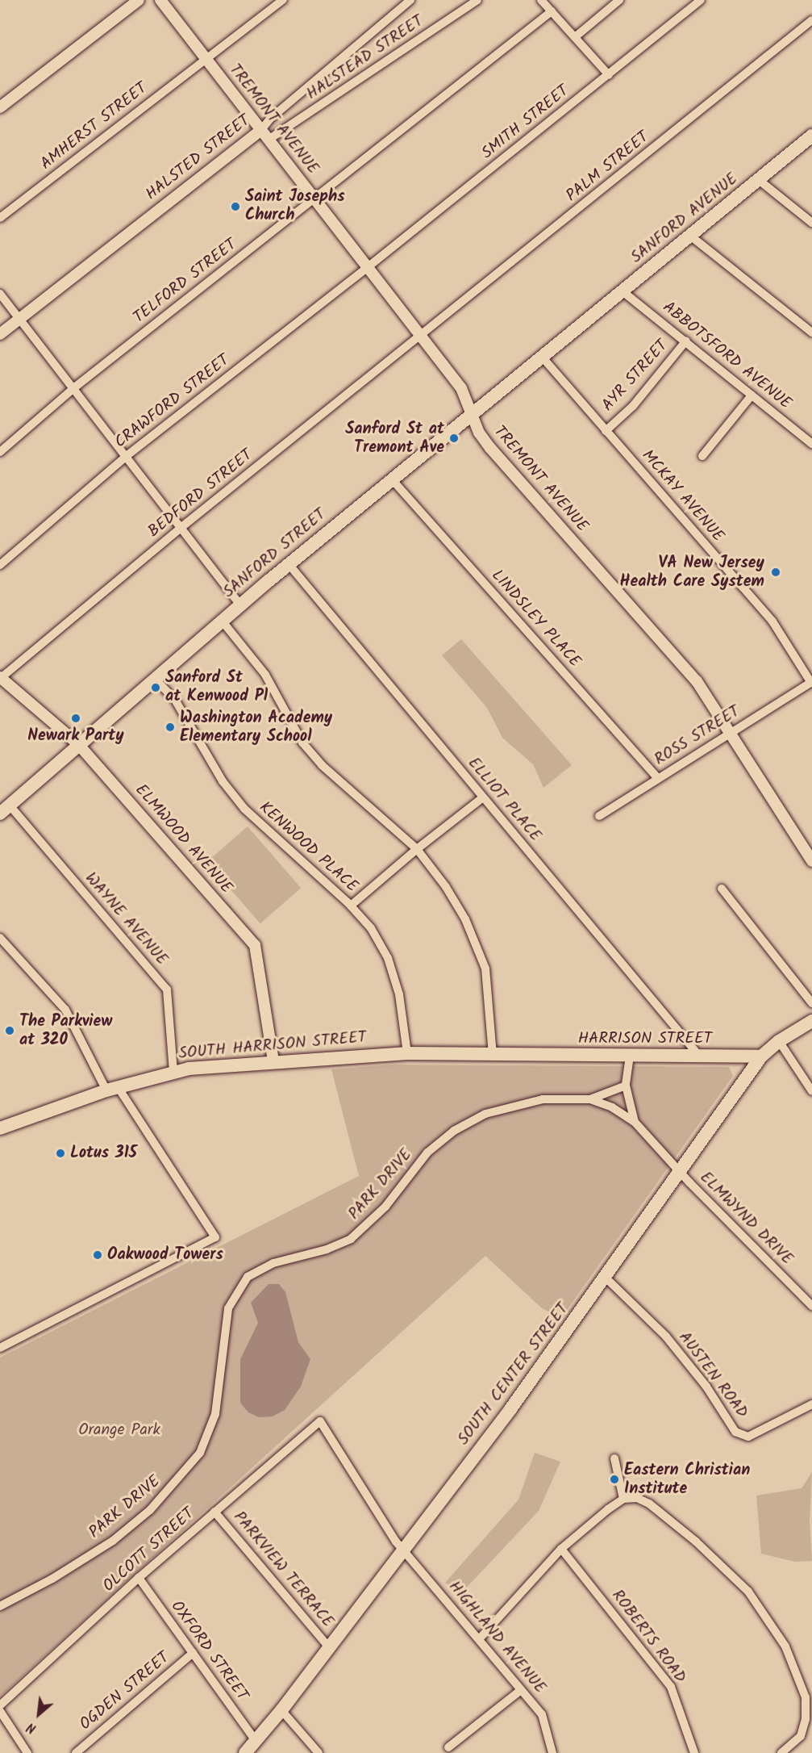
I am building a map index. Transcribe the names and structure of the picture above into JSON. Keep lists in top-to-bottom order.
{
  "streets": {
    "main road": [
      "SANFORD AVENUE",
      "SANFORD STREET",
      "HARRISON STREET",
      "SOUTH HARRISON STREET",
      "SOUTH CENTER STREET"
    ],
    "street": [
      "HALSTEAD STREET",
      "TREMONT AVENUE",
      "SMITH STREET",
      "AMHERST STREET",
      "HALSTED STREET",
      "PALM STREET",
      "TELFORD STREET",
      "ABBOTSFORD AVENUE",
      "AYR STREET",
      "CRAWFORD STREET",
      "BEDFORD STREET",
      "MCKAY AVENUE",
      "LINDSLEY PLACE",
      "ROSS STREET",
      "ELLIOT PLACE",
      "ELMWOOD AVENUE",
      "KENWOOD PLACE",
      "WAYNE AVENUE",
      "PARK DRIVE",
      "ELMWYND DRIVE",
      "AUSTEN ROAD",
      "OLCOTT STREET",
      "PARKVIEW TERRACE",
      "ROBERTS ROAD",
      "HIGHLAND AVENUE",
      "OXFORD STREET",
      "OGDEN STREET"
    ]
  },
  "crossings": [
    ["HALSTEAD STREET", "TREMONT AVENUE"],
    ["TREMONT AVENUE", "SMITH STREET"],
    ["TREMONT AVENUE", "AMHERST STREET"],
    ["TREMONT AVENUE", "HALSTED STREET"],
    ["TREMONT AVENUE", "PALM STREET"],
    ["TREMONT AVENUE", "TELFORD STREET"],
    ["TREMONT AVENUE", "CRAWFORD STREET"],
    ["TREMONT AVENUE", "BEDFORD STREET"],
    ["TREMONT AVENUE", "SANFORD STREET"],
    ["TREMONT AVENUE", "ROSS STREET"],
    ["SMITH STREET", "CRAWFORD STREET"],
    ["PALM STREET", "BEDFORD STREET"],
    ["SANFORD AVENUE", "ABBOTSFORD AVENUE"],
    ["SANFORD AVENUE", "SANFORD STREET"],
    ["ABBOTSFORD AVENUE", "AYR STREET"],
    ["AYR STREET", "MCKAY AVENUE"],
    ["BEDFORD STREET", "ELMWOOD AVENUE"],
    ["MCKAY AVENUE", "SANFORD STREET"],
    ["MCKAY AVENUE", "ROSS STREET"],
    ["SANFORD STREET", "LINDSLEY PLACE"],
    ["SANFORD STREET", "ELLIOT PLACE"],
    ["SANFORD STREET", "ELMWOOD AVENUE"],
    ["SANFORD STREET", "KENWOOD PLACE"],
    ["SANFORD STREET", "WAYNE AVENUE"],
    ["LINDSLEY PLACE", "ROSS STREET"],
    ["ELLIOT PLACE", "HARRISON STREET"],
    ["ELMWOOD AVENUE", "SOUTH HARRISON STREET"],
    ["KENWOOD PLACE", "SOUTH HARRISON STREET"],
    ["WAYNE AVENUE", "SOUTH HARRISON STREET"],
    ["HARRISON STREET", "SOUTH HARRISON STREET"],
    ["HARRISON STREET", "SOUTH CENTER STREET"],
    ["PARK DRIVE", "ELMWYND DRIVE"],
    ["PARK DRIVE", "SOUTH CENTER STREET"],
    ["ELMWYND DRIVE", "SOUTH CENTER STREET"],
    ["SOUTH CENTER STREET", "AUSTEN ROAD"],
    ["SOUTH CENTER STREET", "PARKVIEW TERRACE"],
    ["SOUTH CENTER STREET", "HIGHLAND AVENUE"],
    ["SOUTH CENTER STREET", "OXFORD STREET"],
    ["OLCOTT STREET", "PARKVIEW TERRACE"],
    ["OLCOTT STREET", "HIGHLAND AVENUE"],
    ["OLCOTT STREET", "OXFORD STREET"],
    ["OXFORD STREET", "OGDEN STREET"]
  ],
  "parks": ["Orange Park"],
  "places": [
    "Saint Josephs Church",
    "Sanford St at Tremont Ave",
    "VA New Jersey Health Care System",
    "Sanford St at Kenwood Pl",
    "Newark Party",
    "Washington Academy Elementary School",
    "The Parkview at 320",
    "Lotus 315",
    "Oakwood Towers",
    "Eastern Christian Institute"
  ],
  "north": "bottom left"
}
